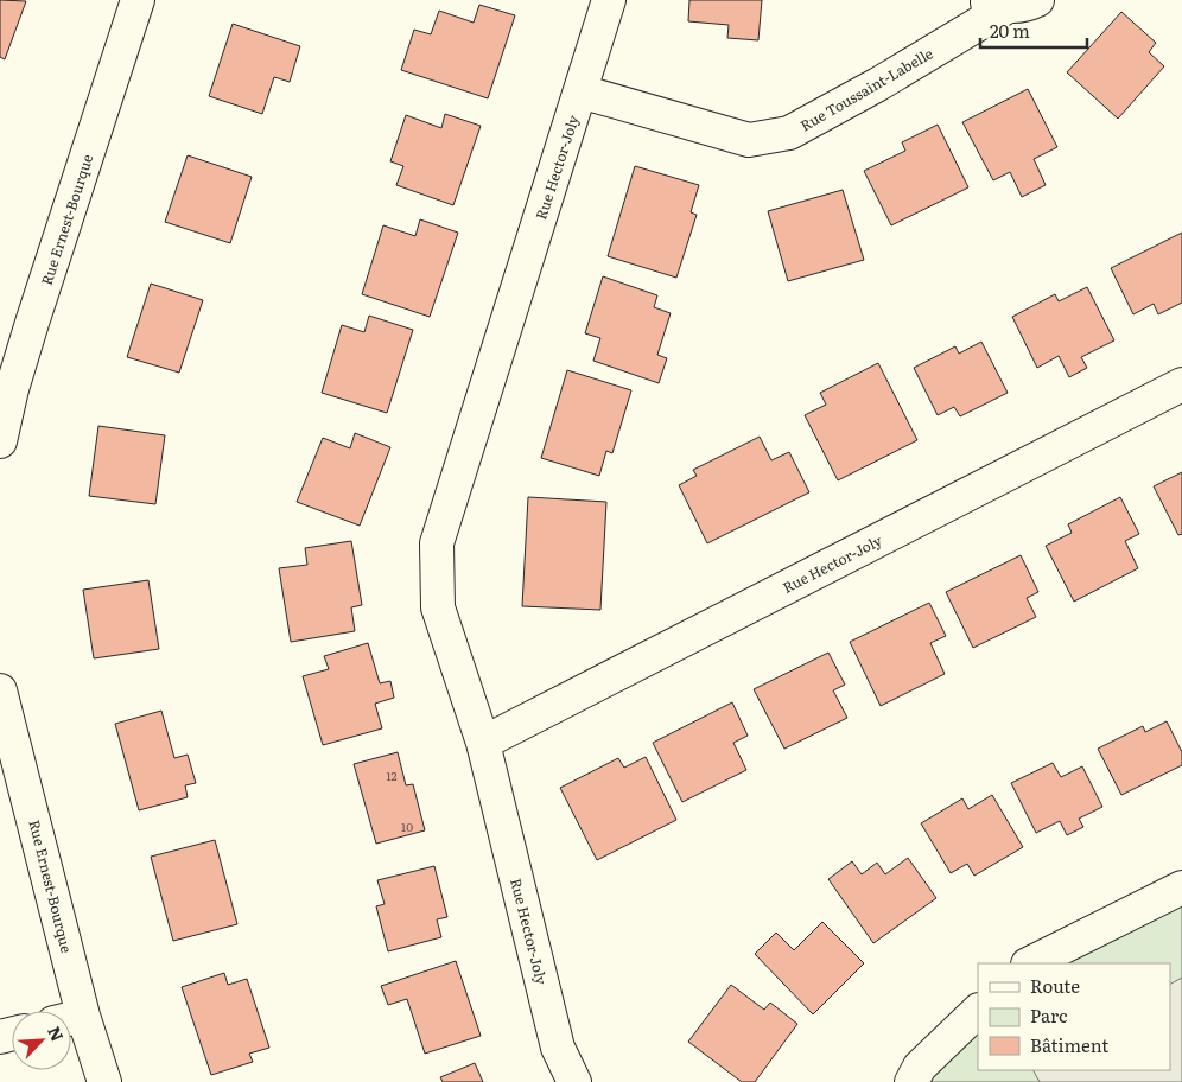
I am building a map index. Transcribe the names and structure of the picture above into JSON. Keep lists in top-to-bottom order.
{
  "streets": {
    "street": ["Rue Toussaint-Labelle", "Rue Hector-Joly", "Rue Ernest-Bourque"]
  },
  "crossings": [
    ["Rue Toussaint-Labelle", "Rue Hector-Joly"]
  ],
  "house_numbers": ["12", "10"],
  "legend": ["Route", "Parc", "Bâtiment"],
  "scale_bar": "20 m",
  "north": "top right"
}
